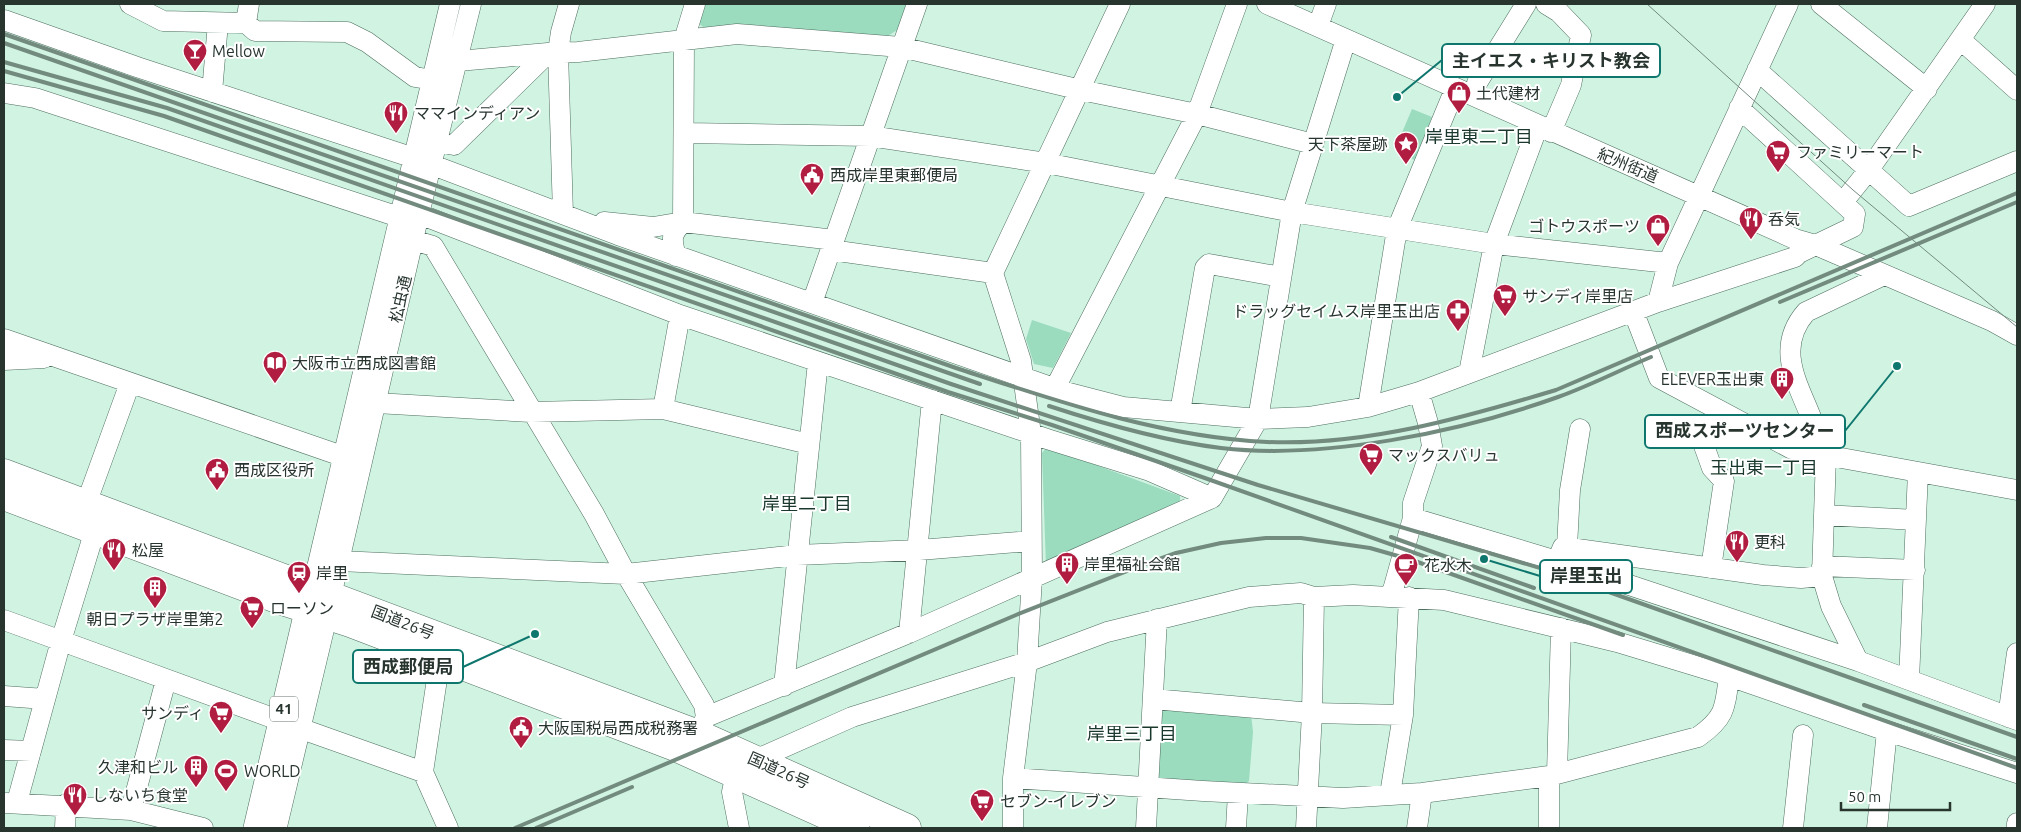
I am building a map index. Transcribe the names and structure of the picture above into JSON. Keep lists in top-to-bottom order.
{
  "streets": {
    "highway": ["国道26号"],
    "main road": ["41"],
    "street": ["紀州街道", "松虫通"]
  },
  "crossings": [
    ["松虫通", "国道26号"],
    ["松虫通", "41"],
    ["国道26号", "41"]
  ],
  "districts": [
    "岸里東二丁目",
    "玉出東一丁目",
    "岸里二丁目",
    "岸里三丁目"
  ],
  "places": {
    "bar": ["Mellow"],
    "other": [
      "主イエス・キリスト教会",
      "西成スポーツセンター",
      "岸里玉出",
      "西成郵便局"
    ],
    "shop": ["土代建材", "ゴトウスポーツ"],
    "restaurant": [
      "ママインディアン",
      "呑気",
      "更科",
      "松屋",
      "しないち食堂"
    ],
    "place": ["天下茶屋跡"],
    "supermarket": [
      "ファミリーマート",
      "サンディ岸里店",
      "マックスバリュ",
      "ローソン",
      "サンディ",
      "セブン-イレブン"
    ],
    "public building": ["西成岸里東郵便局", "西成区役所", "大阪国税局西成税務署"],
    "pharmacy": ["ドラッグセイムス岸里玉出店"],
    "library": ["大阪市立西成図書館"],
    "building": [
      "ELEVER玉出東",
      "岸里福祉会館",
      "朝日プラザ岸里第2",
      "久津和ビル"
    ],
    "cafe": ["花水木"],
    "station": ["岸里"],
    "sports": ["WORLD"]
  },
  "scale_bar": "50 m"
}
